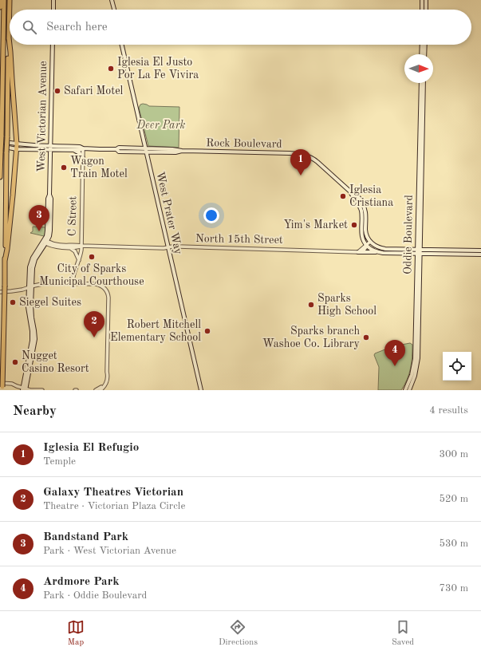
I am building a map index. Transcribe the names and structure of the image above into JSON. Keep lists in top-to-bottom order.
{
  "streets": {
    "main road": [
      "West Victorian Avenue",
      "Rock Boulevard",
      "West Prater Way",
      "Oddie Boulevard"
    ],
    "street": ["C Street", "North 15th Street"]
  },
  "crossings": [
    ["West Victorian Avenue", "Rock Boulevard"],
    ["West Victorian Avenue", "North 15th Street"],
    ["Rock Boulevard", "West Prater Way"],
    ["Rock Boulevard", "C Street"],
    ["West Prater Way", "North 15th Street"],
    ["C Street", "North 15th Street"]
  ],
  "parks": ["Deer Park"],
  "places": [
    "Iglesia El Justo Por La Fe Vivira",
    "Safari Motel",
    "Wagon Train Motel",
    "Iglesia Cristiana",
    "Yim's Market",
    "City of Sparks Municipal Courthouse",
    "Siegel Suites",
    "Sparks High School",
    "Robert Mitchell Elementary School",
    "Sparks branch Washoe Co. Library",
    "Nugget Casino Resort"
  ],
  "north": "right",
  "page": {
    "search": "Search here",
    "pins": [
      "1",
      "3",
      "2",
      "4"
    ],
    "heading": ["Nearby", "4 results"],
    "list": [
      {
        "mark": "1",
        "name": "Iglesia El Refugio",
        "note": "Temple",
        "value": "300 m"
      },
      {
        "mark": "2",
        "name": "Galaxy Theatres Victorian",
        "note": "Theatre · Victorian Plaza Circle",
        "value": "520 m"
      },
      {
        "mark": "3",
        "name": "Bandstand Park",
        "note": "Park · West Victorian Avenue",
        "value": "530 m"
      },
      {
        "mark": "4",
        "name": "Ardmore Park",
        "note": "Park · Oddie Boulevard",
        "value": "730 m"
      }
    ],
    "nav": ["Map", "Directions", "Saved"]
  }
}
